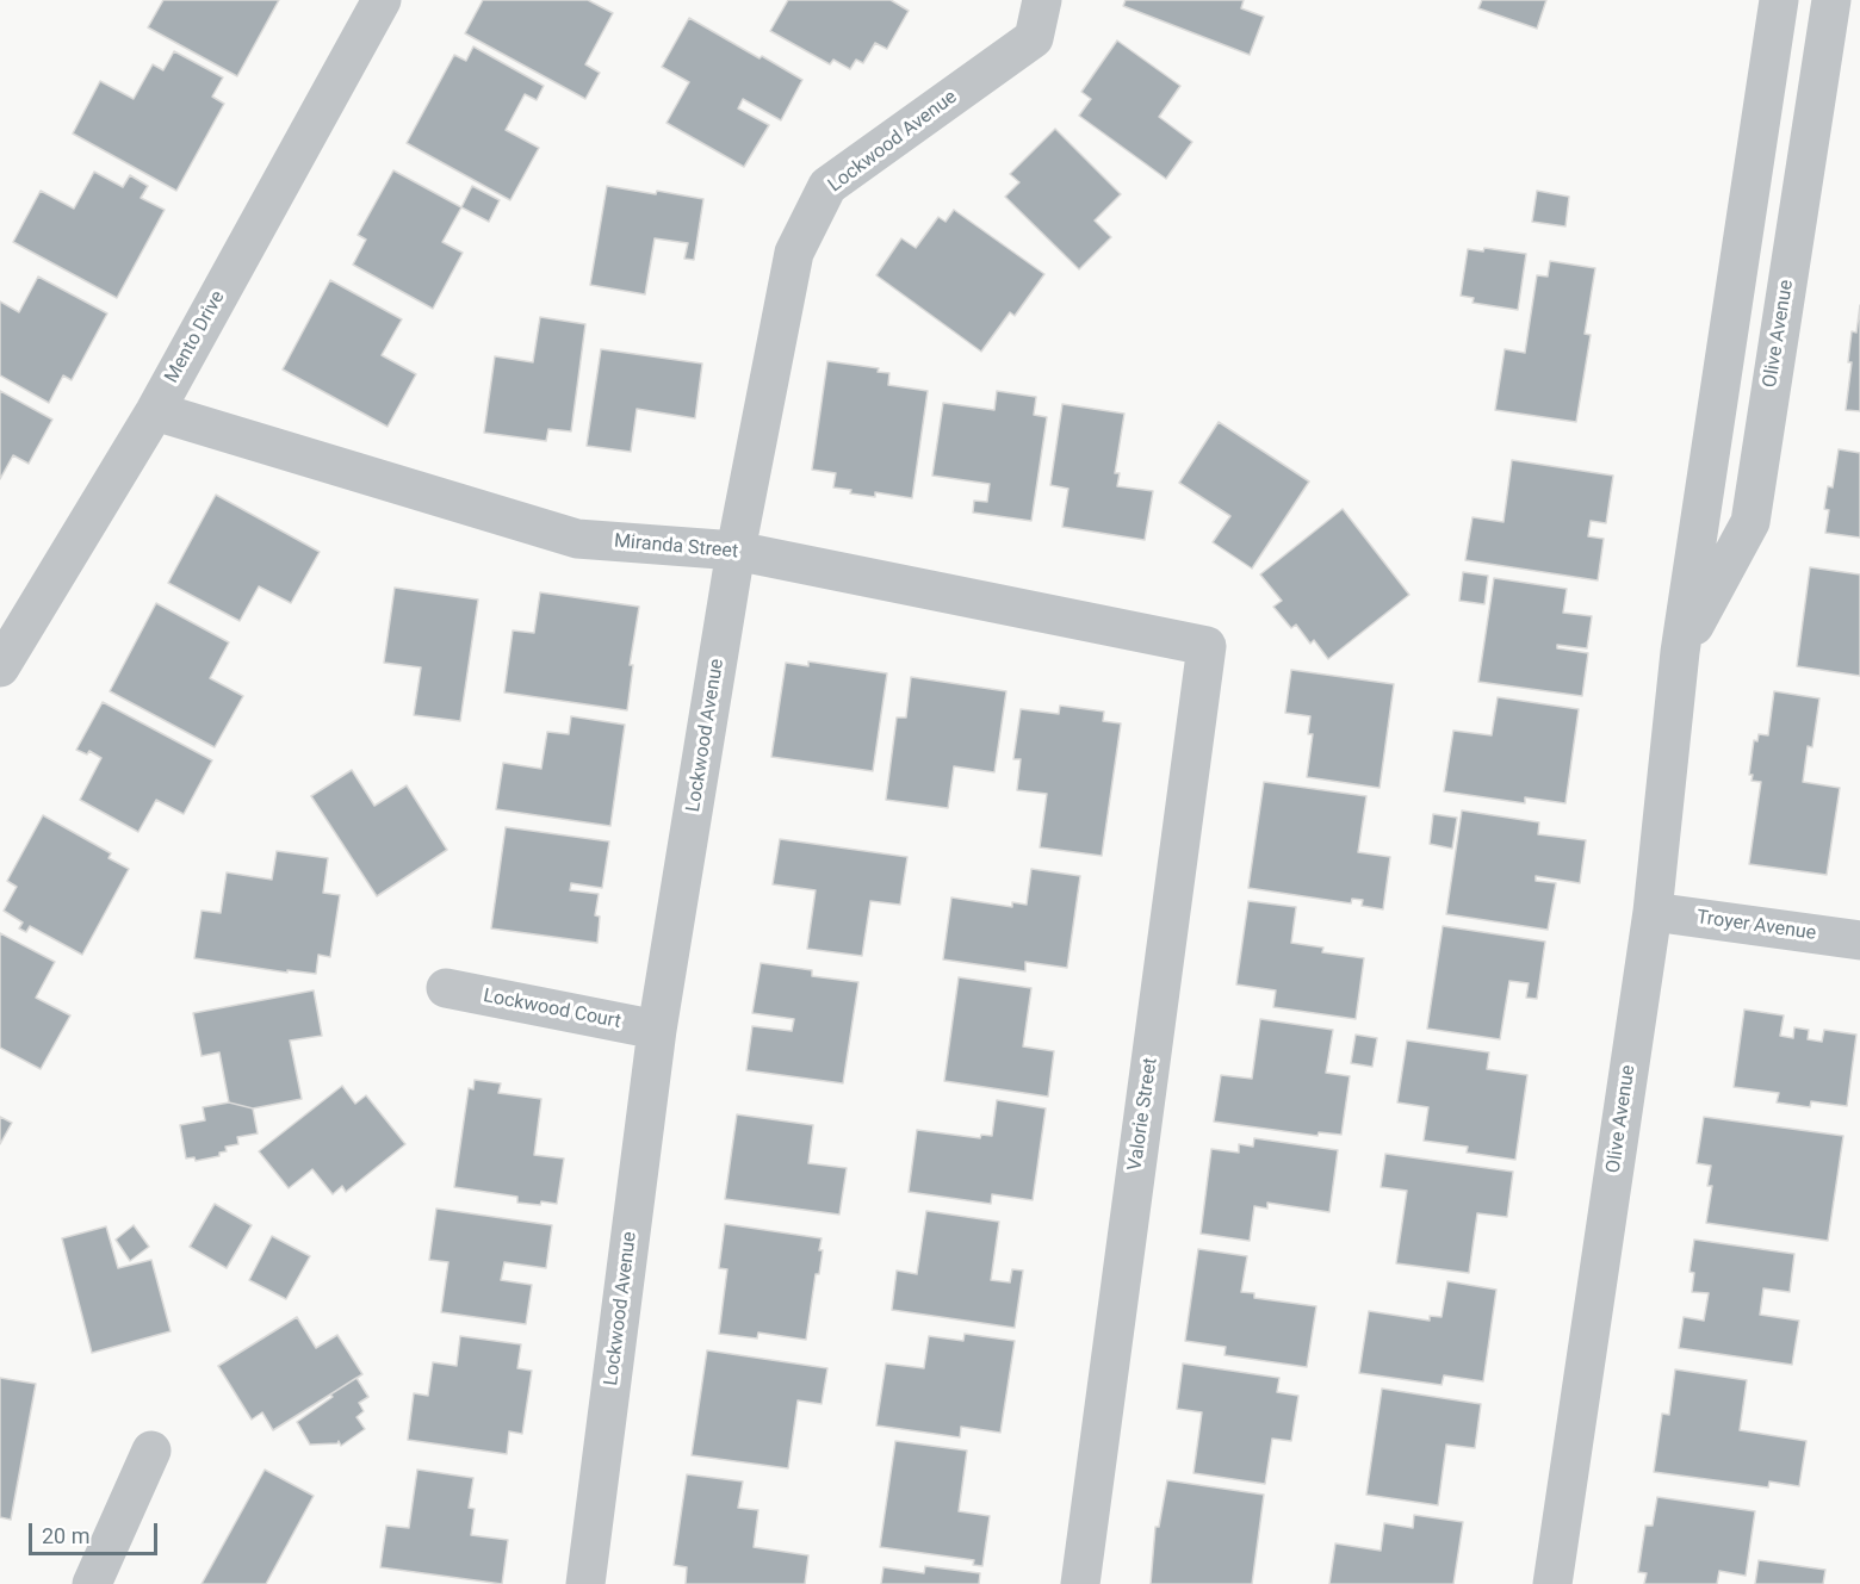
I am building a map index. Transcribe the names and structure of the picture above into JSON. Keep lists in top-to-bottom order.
{
  "streets": {
    "street": [
      "Lockwood Avenue",
      "Olive Avenue",
      "Mento Drive",
      "Miranda Street",
      "Troyer Avenue",
      "Lockwood Court",
      "Valorie Street"
    ]
  },
  "crossings": [
    ["Lockwood Avenue", "Miranda Street"],
    ["Lockwood Avenue", "Lockwood Court"],
    ["Olive Avenue", "Troyer Avenue"],
    ["Mento Drive", "Miranda Street"],
    ["Miranda Street", "Valorie Street"]
  ],
  "scale_bar": "20 m"
}
